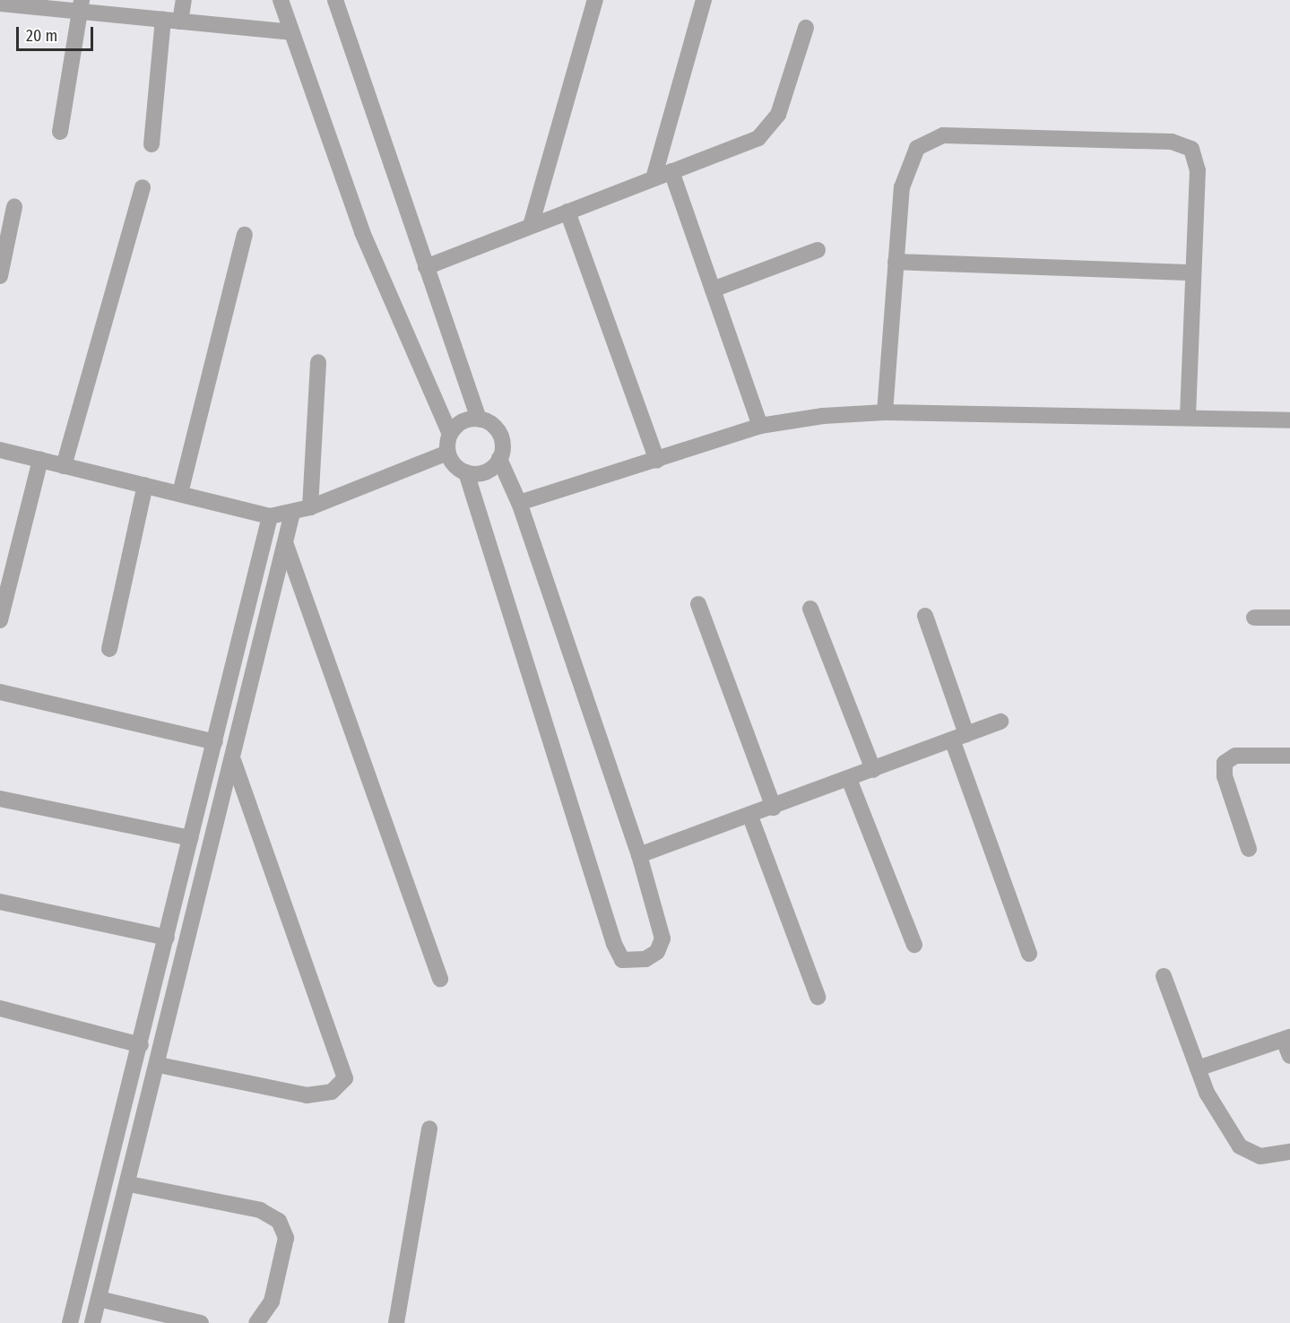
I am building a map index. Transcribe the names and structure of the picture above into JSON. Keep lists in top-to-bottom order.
{
  "scale_bar": "20 m"
}
